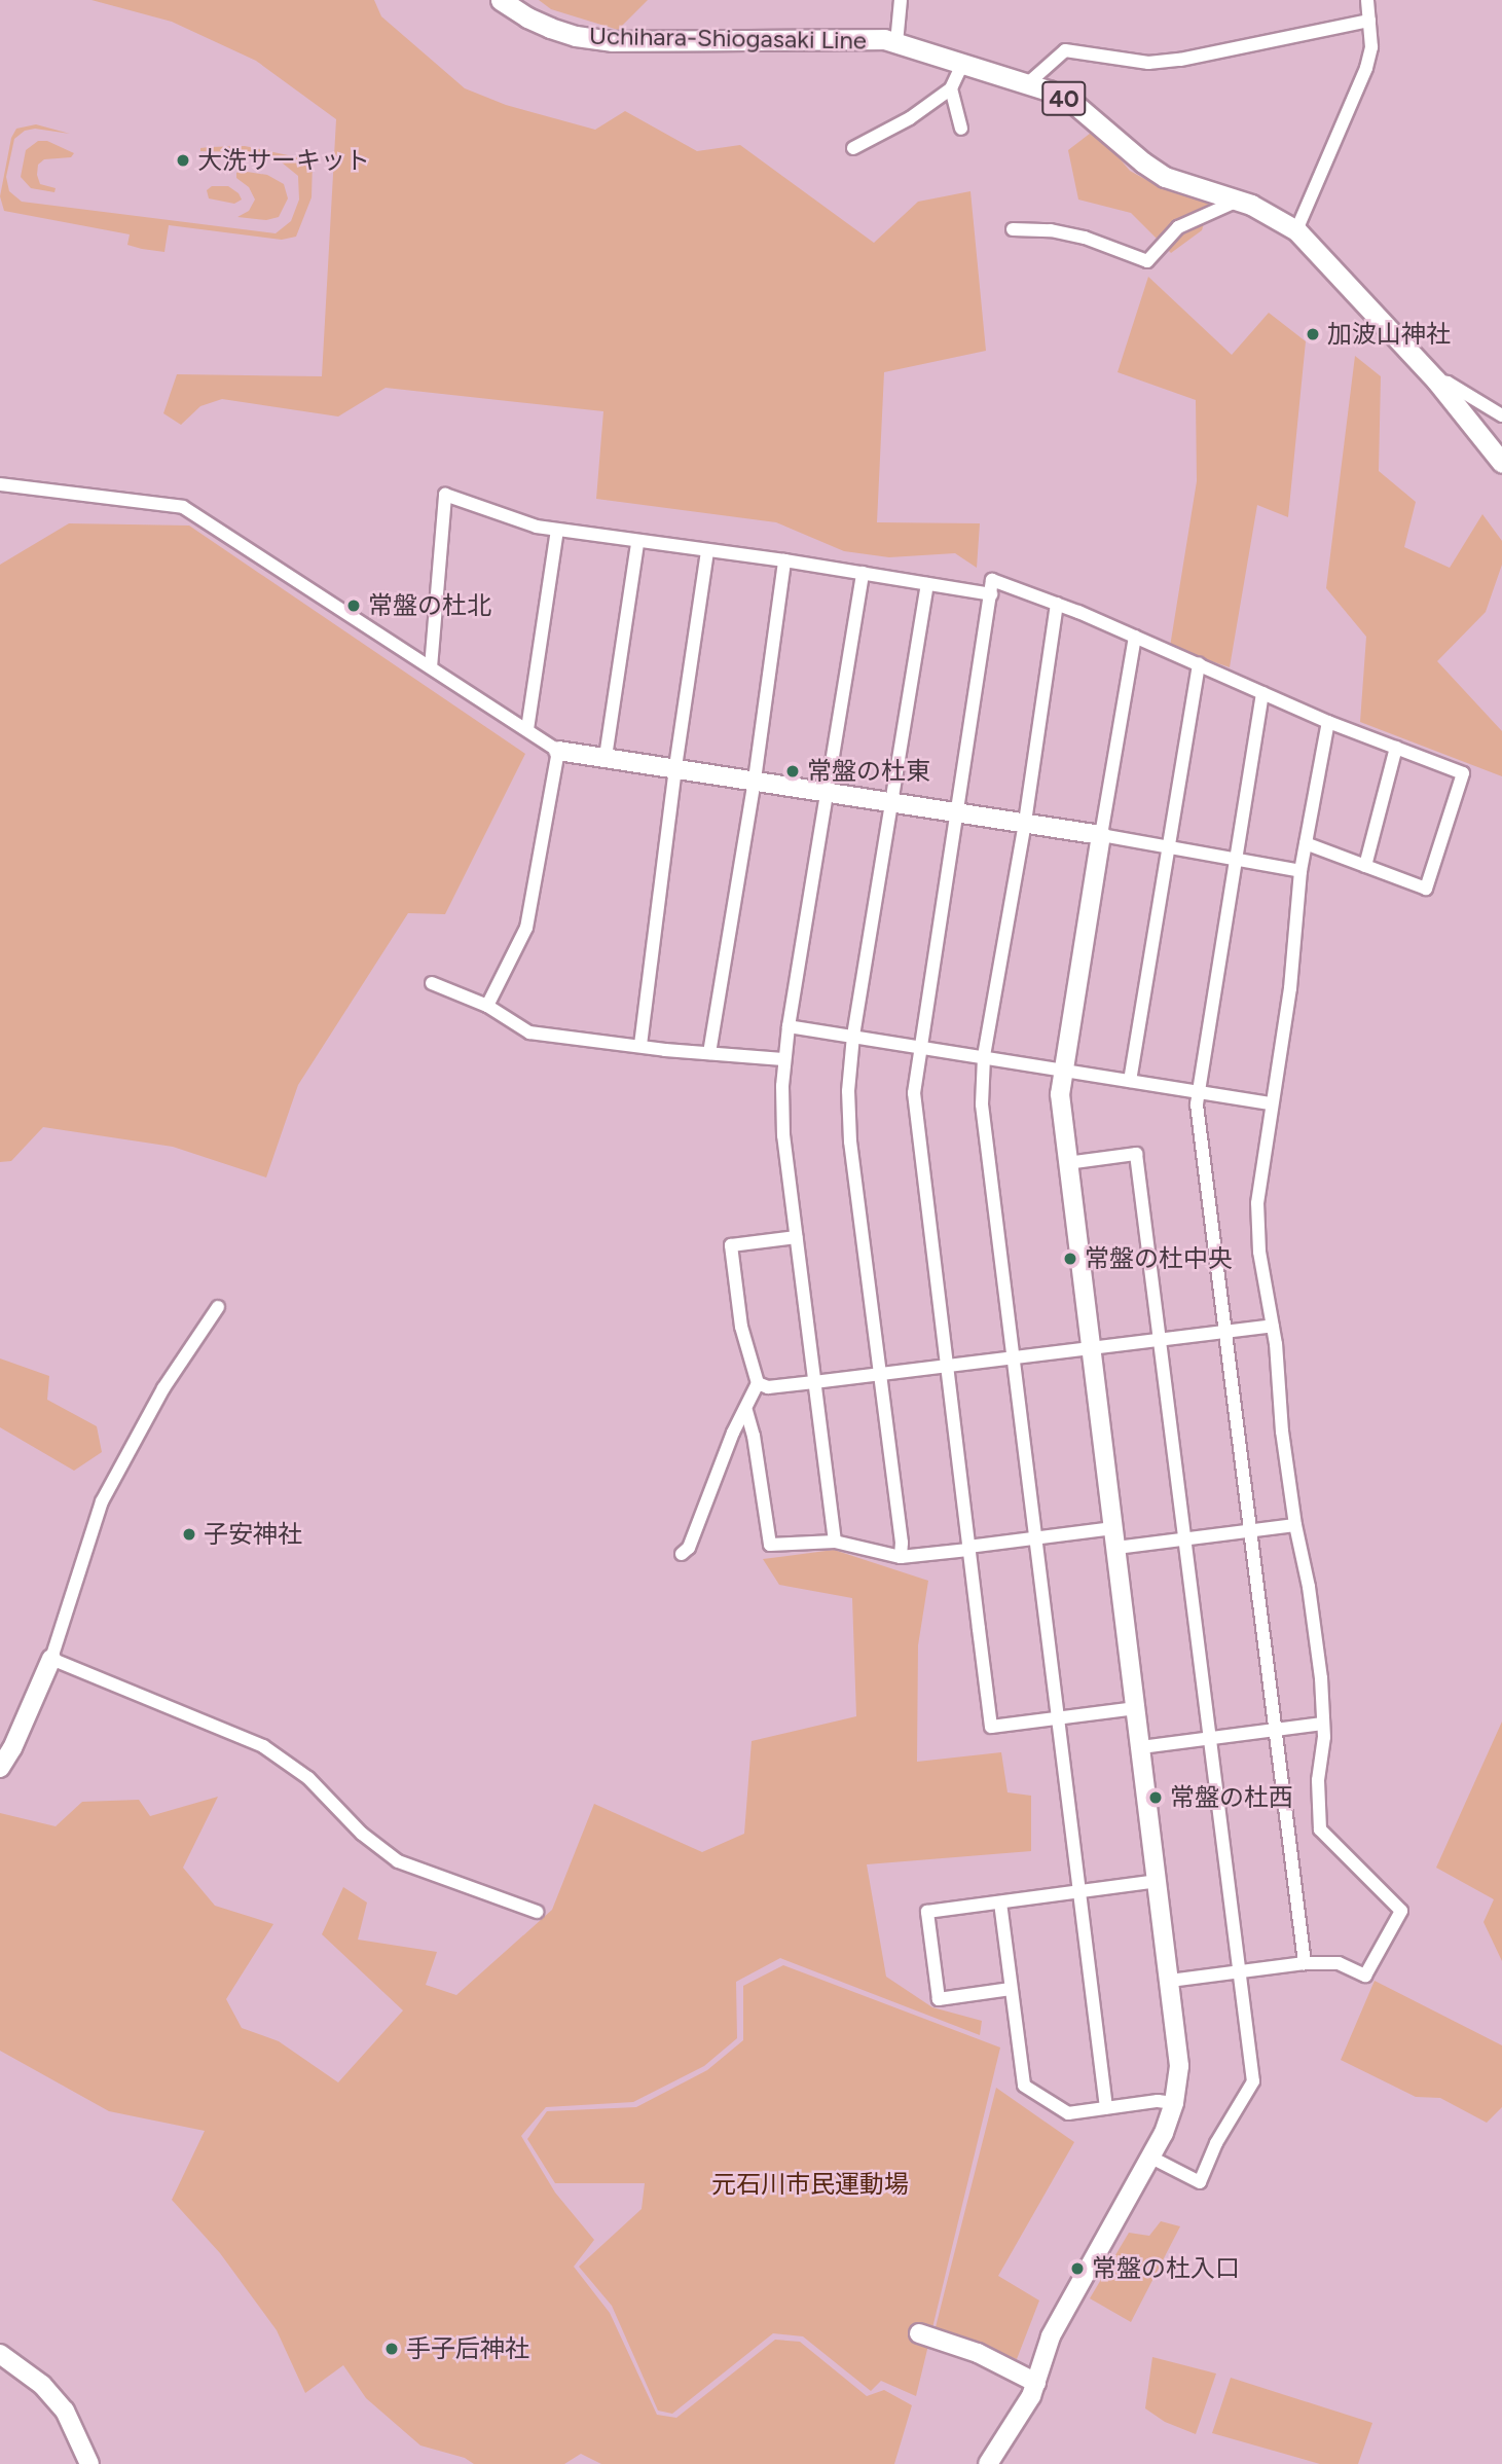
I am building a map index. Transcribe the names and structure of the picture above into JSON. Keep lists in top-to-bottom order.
{
  "streets": {
    "main road": ["Uchihara-Shiogasaki Line", "40"]
  },
  "parks": ["元石川市民運動場"],
  "places": [
    "大洗サーキット",
    "加波山神社",
    "常盤の杜北",
    "常盤の杜東",
    "常盤の杜中央",
    "子安神社",
    "常盤の杜西",
    "常盤の杜入口",
    "手子后神社"
  ]
}
